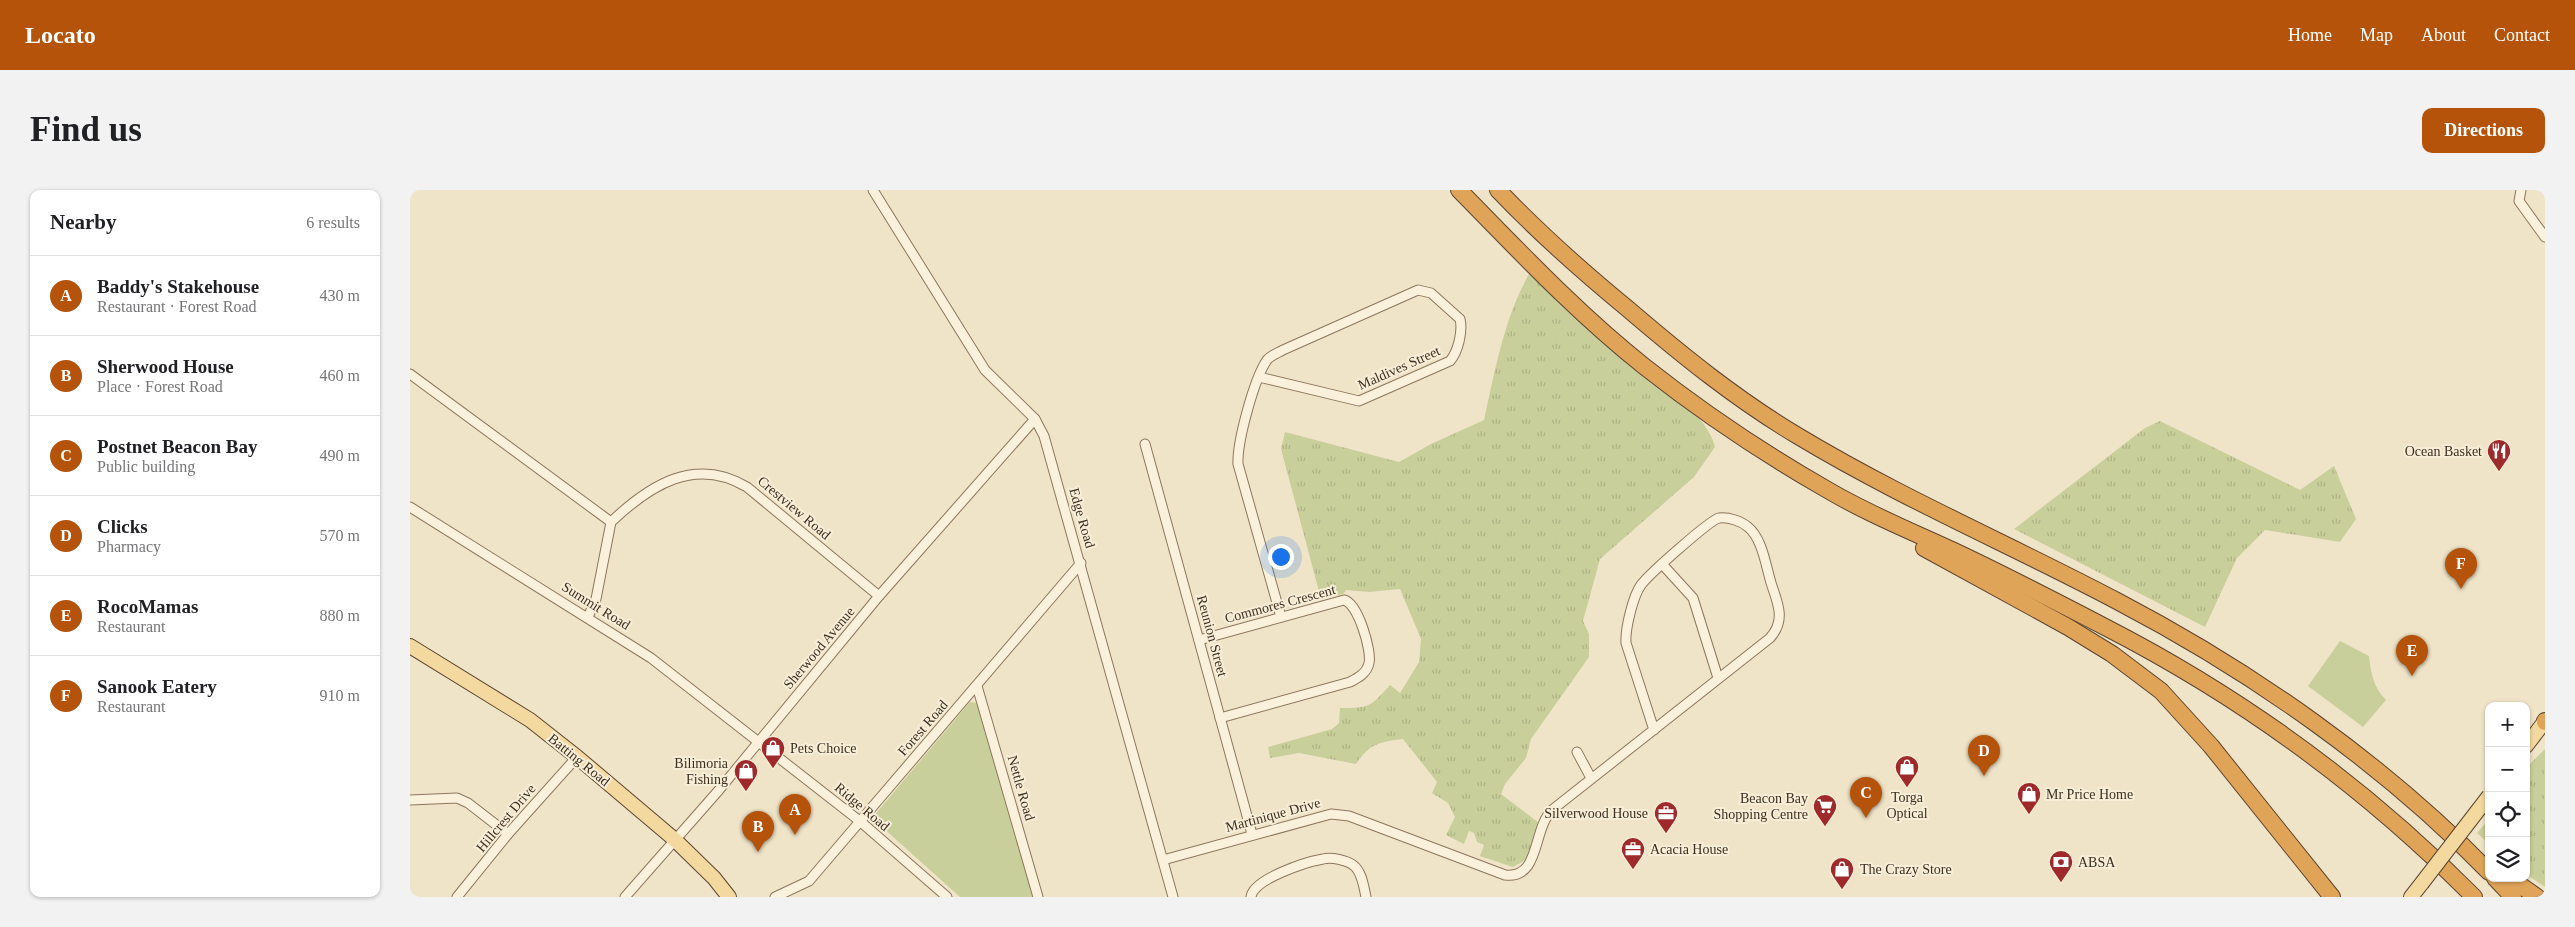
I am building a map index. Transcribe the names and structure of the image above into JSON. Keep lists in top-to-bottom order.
{
  "streets": {
    "main road": ["Batting Road"],
    "street": [
      "Maldives Street",
      "Crestview Road",
      "Edge Road",
      "Commores Crescent",
      "Summit Road",
      "Reunion Street",
      "Sherwood Avenue",
      "Forest Road",
      "Nettle Road",
      "Ridge Road",
      "Martinique Drive",
      "Hillcrest Drive"
    ]
  },
  "crossings": [
    ["Maldives Street", "Commores Crescent"],
    ["Crestview Road", "Sherwood Avenue"],
    ["Edge Road", "Sherwood Avenue"],
    ["Edge Road", "Forest Road"],
    ["Edge Road", "Martinique Drive"],
    ["Commores Crescent", "Reunion Street"],
    ["Summit Road", "Sherwood Avenue"],
    ["Summit Road", "Ridge Road"],
    ["Reunion Street", "Martinique Drive"],
    ["Sherwood Avenue", "Batting Road"],
    ["Sherwood Avenue", "Ridge Road"],
    ["Forest Road", "Nettle Road"],
    ["Forest Road", "Ridge Road"],
    ["Batting Road", "Hillcrest Drive"]
  ],
  "places": {
    "restaurant": ["Ocean Basket"],
    "shop": [
      "Pets Choice",
      "Torga Optical",
      "Bilimoria Fishing",
      "Mr Price Home",
      "The Crazy Store"
    ],
    "supermarket": ["Beacon Bay Shopping Centre"],
    "office": ["Silverwood House", "Acacia House"],
    "bank": ["ABSA"]
  },
  "page": {
    "header": "Locato",
    "nav": [
      "Home",
      "Map",
      "About",
      "Contact"
    ],
    "buttons": "Directions",
    "title": "Find us",
    "heading": ["Nearby", "6 results"],
    "list": [
      {
        "mark": "A",
        "name": "Baddy's Stakehouse",
        "note": "Restaurant · Forest Road",
        "value": "430 m"
      },
      {
        "mark": "B",
        "name": "Sherwood House",
        "note": "Place · Forest Road",
        "value": "460 m"
      },
      {
        "mark": "C",
        "name": "Postnet Beacon Bay",
        "note": "Public building",
        "value": "490 m"
      },
      {
        "mark": "D",
        "name": "Clicks",
        "note": "Pharmacy",
        "value": "570 m"
      },
      {
        "mark": "E",
        "name": "RocoMamas",
        "note": "Restaurant",
        "value": "880 m"
      },
      {
        "mark": "F",
        "name": "Sanook Eatery",
        "note": "Restaurant",
        "value": "910 m"
      }
    ],
    "pins": [
      "F",
      "E",
      "D",
      "C",
      "A",
      "B"
    ],
    "map_buttons": ["+", "−"]
  }
}
